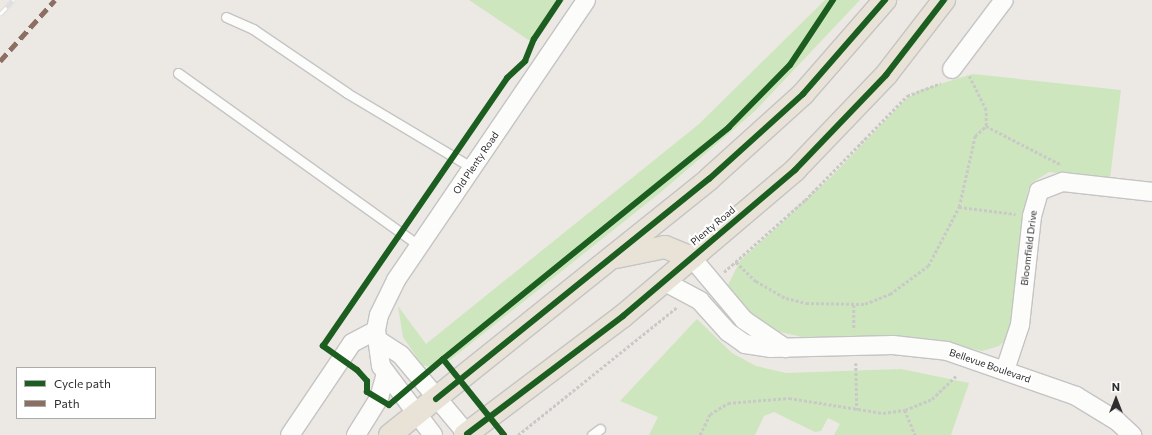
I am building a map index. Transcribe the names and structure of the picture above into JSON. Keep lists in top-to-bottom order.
{
  "streets": {
    "highway": ["Plenty Road"],
    "street": ["Old Plenty Road", "Bloomfield Drive", "Bellevue Boulevard"]
  },
  "crossings": [
    ["Plenty Road", "Bellevue Boulevard"],
    ["Bloomfield Drive", "Bellevue Boulevard"]
  ],
  "legend": ["Cycle path", "Path"],
  "north": "top"
}
